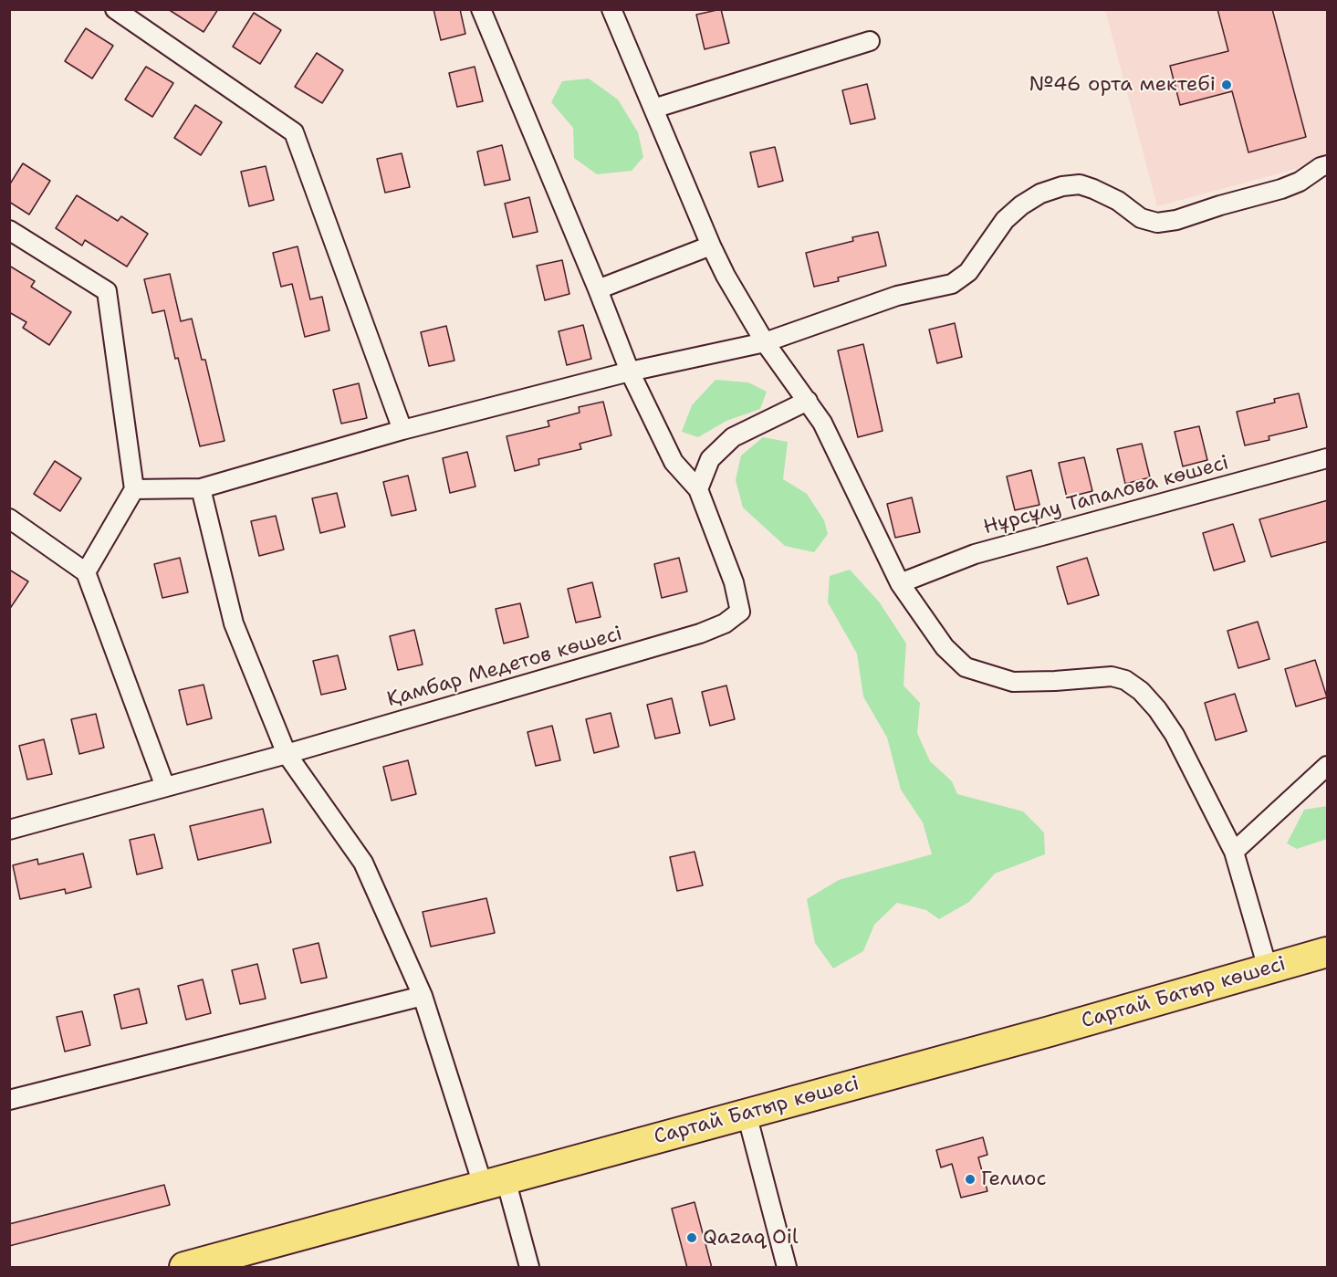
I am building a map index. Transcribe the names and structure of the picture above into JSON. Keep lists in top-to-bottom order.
{
  "streets": {
    "highway": ["Сартай Батыр көшесі"],
    "street": ["Нұрсұлу Тапалова көшесі", "Қамбар Медетов көшесі"]
  },
  "places": ["№46 орта мектебі", "Гелиос", "Qazaq Oil"]
}
